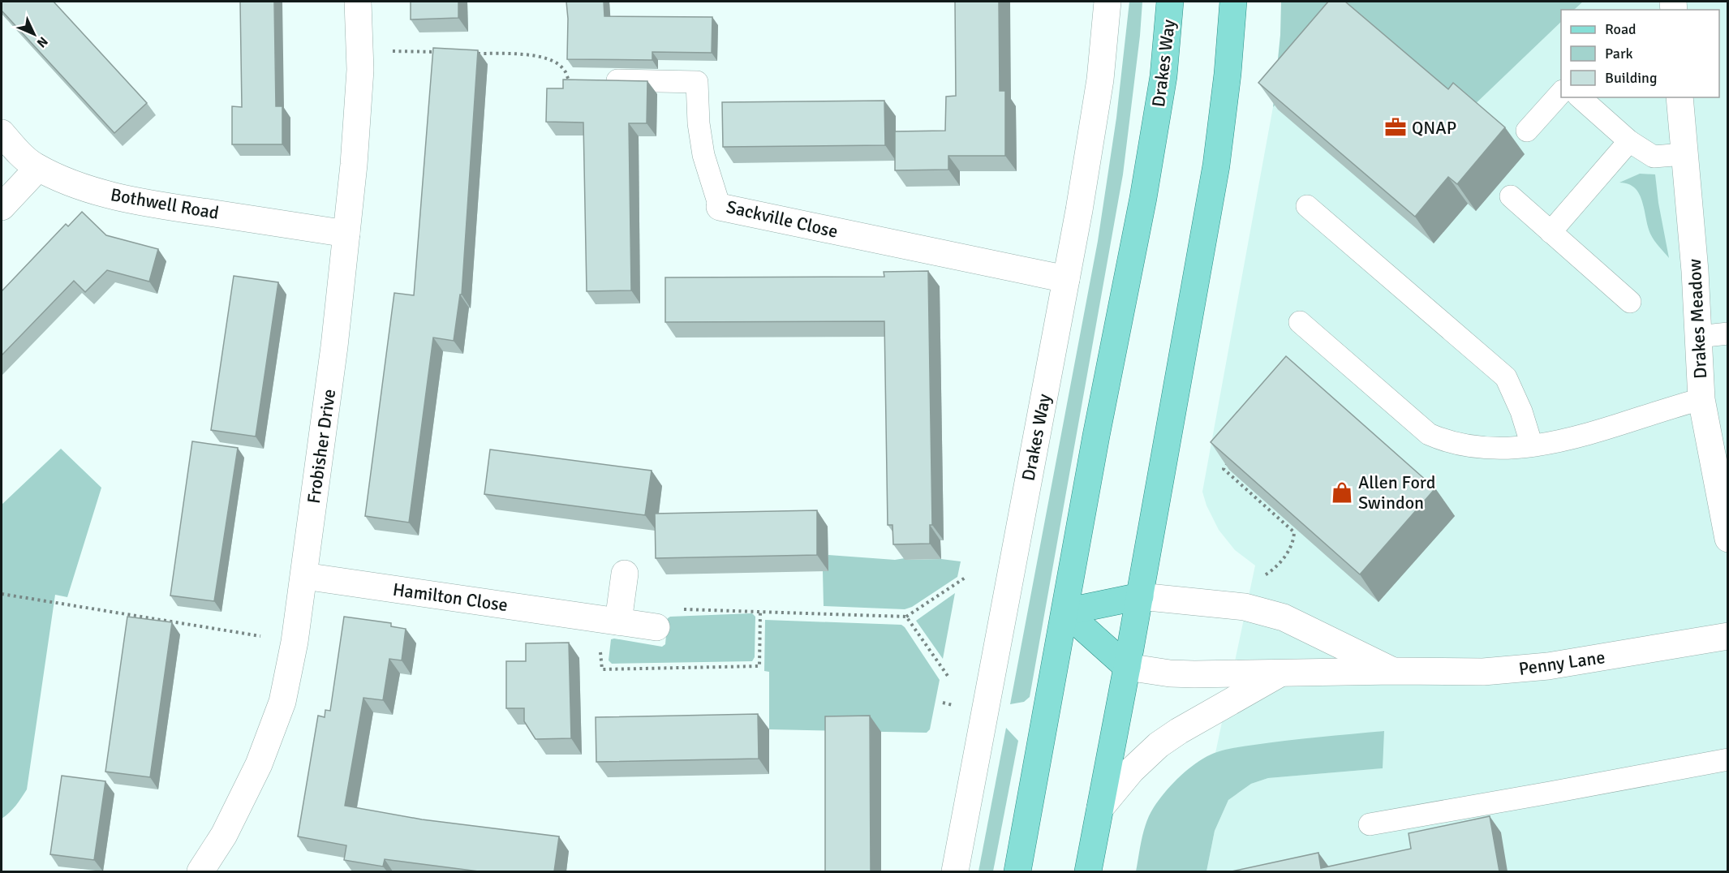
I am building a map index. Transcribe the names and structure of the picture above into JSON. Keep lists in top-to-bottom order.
{
  "streets": {
    "main road": ["Drakes Way"],
    "street": [
      "Bothwell Road",
      "Sackville Close",
      "Drakes Meadow",
      "Frobisher Drive",
      "Hamilton Close",
      "Penny Lane"
    ]
  },
  "crossings": [
    ["Drakes Way", "Sackville Close"],
    ["Bothwell Road", "Frobisher Drive"],
    ["Frobisher Drive", "Hamilton Close"]
  ],
  "places": {
    "office": ["QNAP"],
    "shop": ["Allen Ford Swindon"]
  },
  "legend": ["Road", "Park", "Building"],
  "north": "bottom right"
}
